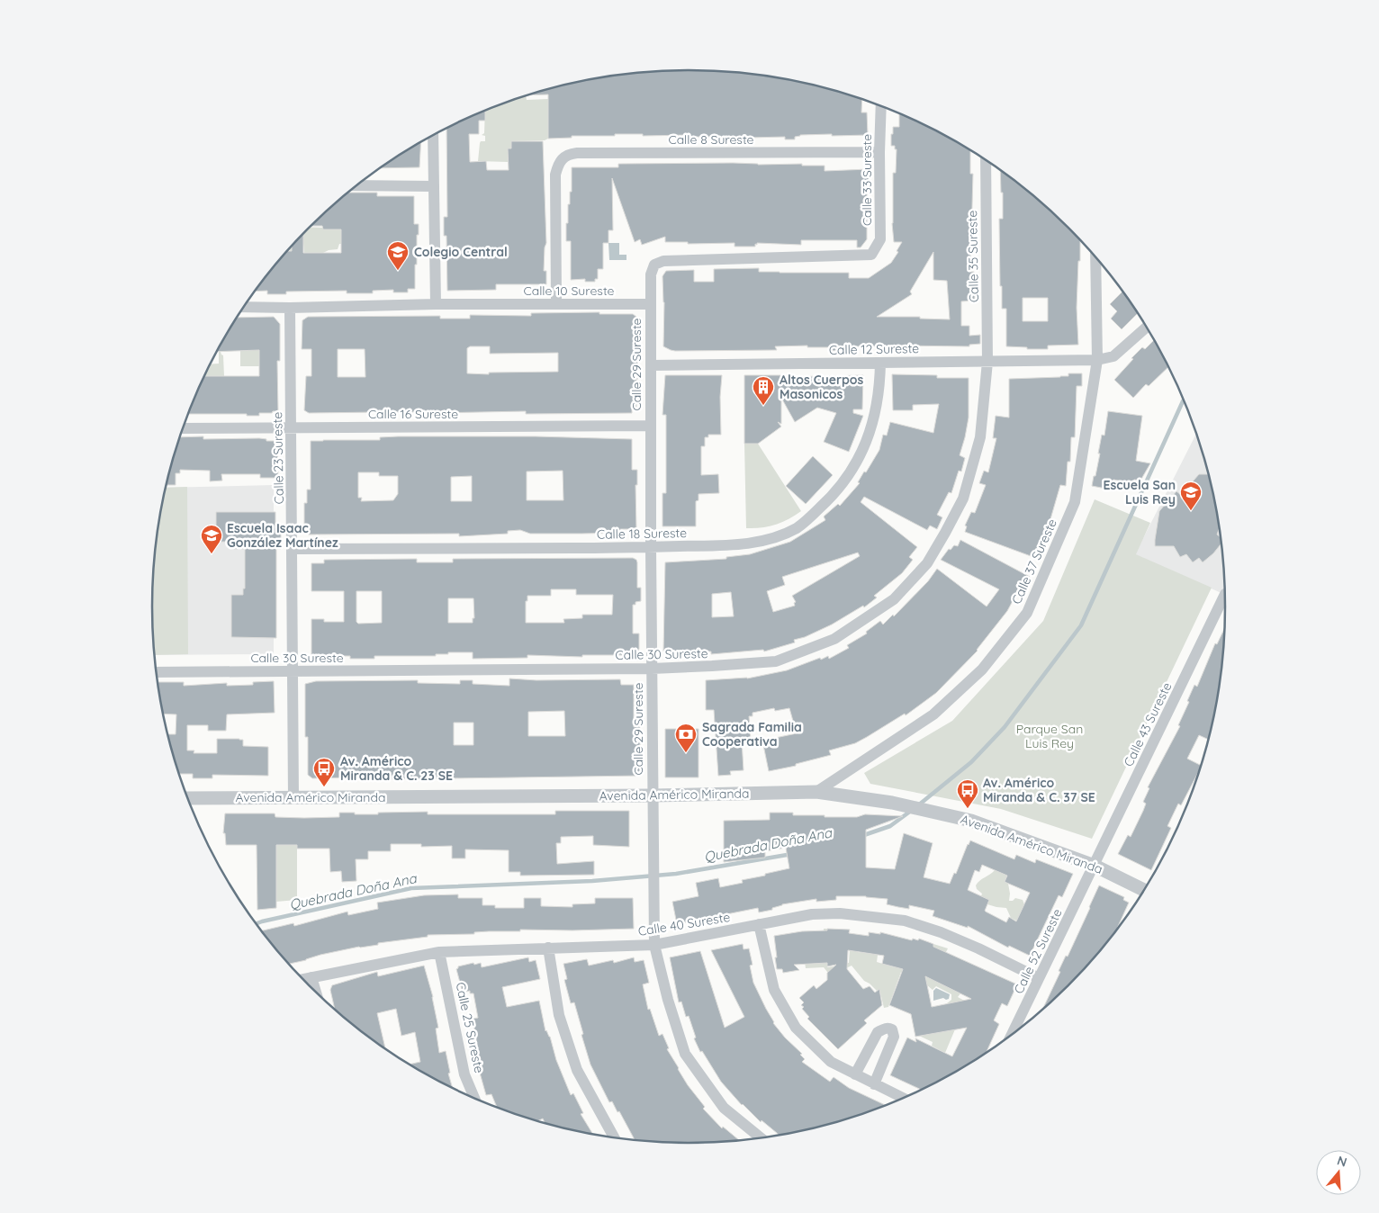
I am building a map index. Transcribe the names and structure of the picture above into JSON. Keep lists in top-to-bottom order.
{
  "streets": {
    "street": [
      "Calle 8 Sureste",
      "Calle 33 Sureste",
      "Calle 35 Sureste",
      "Calle 10 Sureste",
      "Calle 12 Sureste",
      "Calle 29 Sureste",
      "Calle 16 Sureste",
      "Calle 23 Sureste",
      "Calle 18 Sureste",
      "Calle 37 Sureste",
      "Calle 30 Sureste",
      "Calle 43 Sureste",
      "Avenida Américo Miranda",
      "Calle 40 Sureste",
      "Calle 52 Sureste",
      "Calle 25 Sureste"
    ]
  },
  "crossings": [
    ["Calle 8 Sureste", "Calle 33 Sureste"],
    ["Calle 8 Sureste", "Calle 10 Sureste"],
    ["Calle 33 Sureste", "Calle 10 Sureste"],
    ["Calle 33 Sureste", "Calle 29 Sureste"],
    ["Calle 35 Sureste", "Calle 12 Sureste"],
    ["Calle 35 Sureste", "Calle 30 Sureste"],
    ["Calle 10 Sureste", "Calle 29 Sureste"],
    ["Calle 10 Sureste", "Calle 23 Sureste"],
    ["Calle 12 Sureste", "Calle 29 Sureste"],
    ["Calle 12 Sureste", "Calle 18 Sureste"],
    ["Calle 12 Sureste", "Calle 37 Sureste"],
    ["Calle 12 Sureste", "Calle 30 Sureste"],
    ["Calle 29 Sureste", "Calle 16 Sureste"],
    ["Calle 29 Sureste", "Calle 18 Sureste"],
    ["Calle 29 Sureste", "Calle 30 Sureste"],
    ["Calle 29 Sureste", "Avenida Américo Miranda"],
    ["Calle 29 Sureste", "Calle 40 Sureste"],
    ["Calle 16 Sureste", "Calle 23 Sureste"],
    ["Calle 23 Sureste", "Calle 18 Sureste"],
    ["Calle 23 Sureste", "Calle 30 Sureste"],
    ["Calle 23 Sureste", "Avenida Américo Miranda"],
    ["Calle 37 Sureste", "Avenida Américo Miranda"],
    ["Calle 43 Sureste", "Avenida Américo Miranda"],
    ["Calle 43 Sureste", "Calle 52 Sureste"],
    ["Avenida Américo Miranda", "Calle 52 Sureste"],
    ["Calle 40 Sureste", "Calle 52 Sureste"],
    ["Calle 40 Sureste", "Calle 25 Sureste"]
  ],
  "water": ["Quebrada Doña Ana"],
  "parks": ["Parque San Luis Rey"],
  "places": {
    "school or university": ["Colegio Central", "Escuela San Luis Rey", "Escuela Isaac González Martínez"],
    "building": ["Altos Cuerpos Masonicos"],
    "bank": ["Sagrada Familia Cooperativa"],
    "bus stop": ["Av. Américo Miranda & C. 23 SE", "Av. Américo Miranda & C. 37 SE"]
  },
  "north": "top"
}
